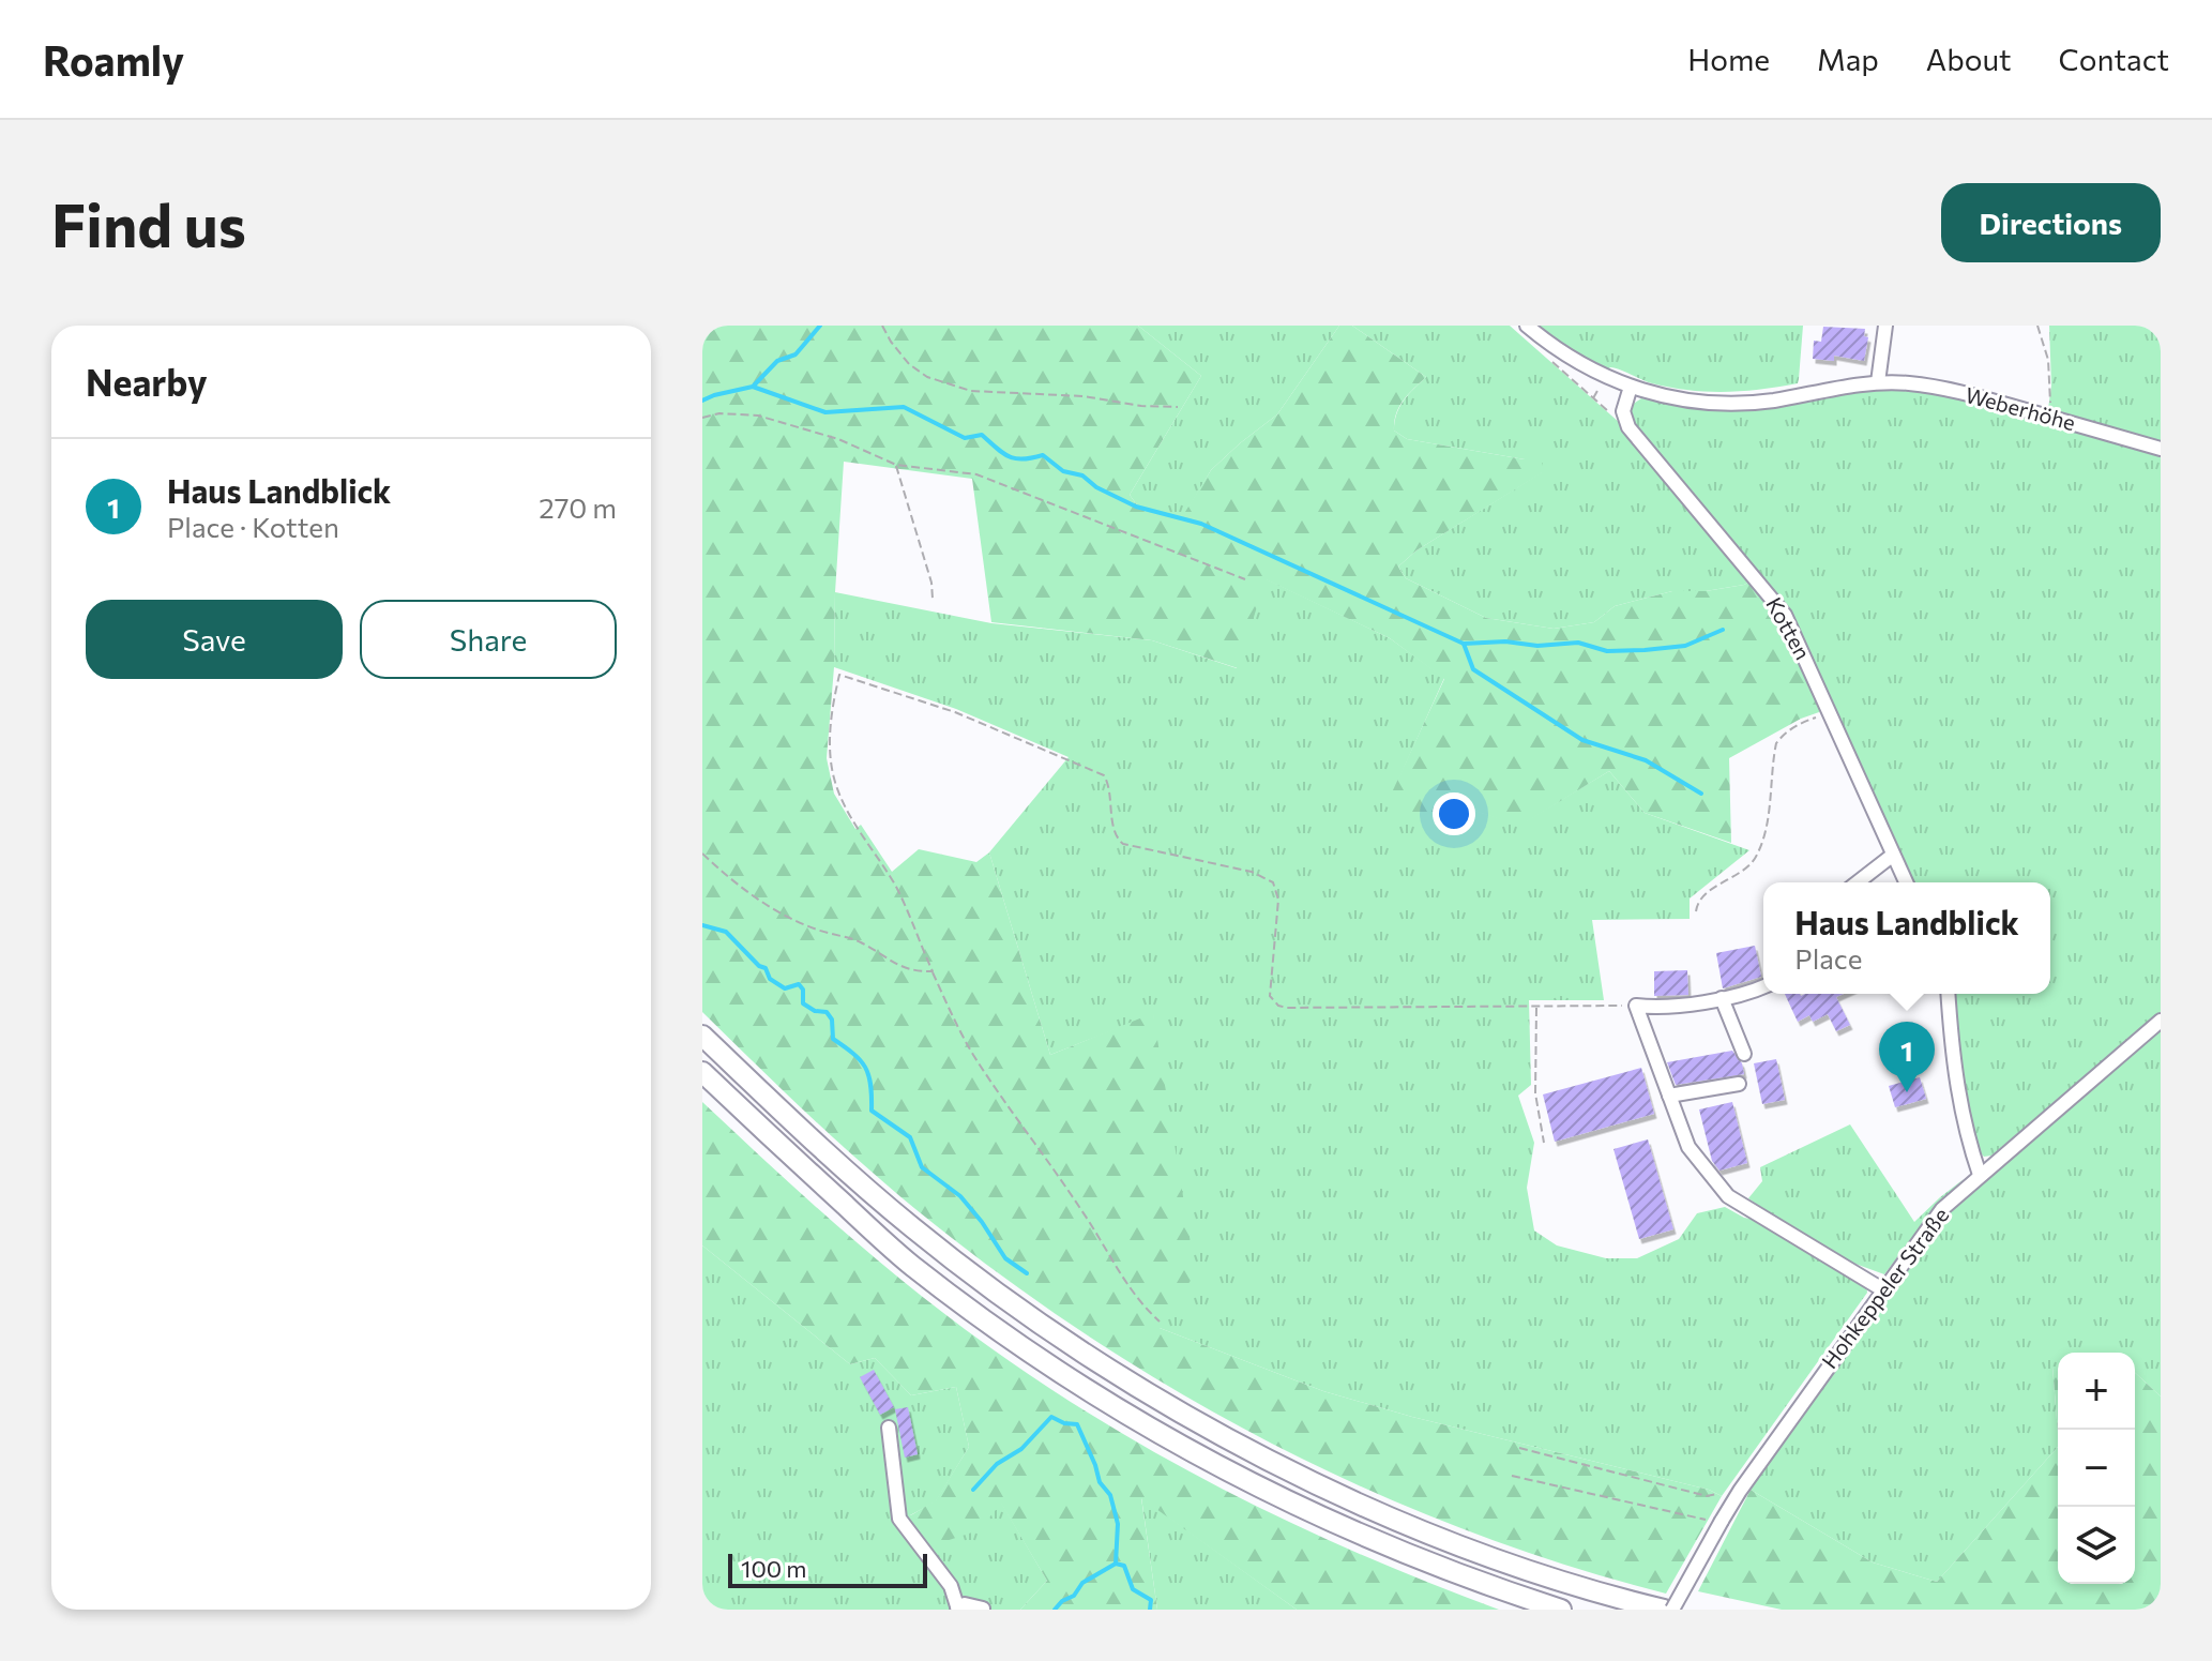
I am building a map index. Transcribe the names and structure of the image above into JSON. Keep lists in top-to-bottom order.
{
  "streets": {
    "street": ["Weberhöhe", "Kotten", "Hohkeppeler Straße"]
  },
  "scale_bar": "100 m",
  "page": {
    "header": "Roamly",
    "nav": [
      "Home",
      "Map",
      "About",
      "Contact"
    ],
    "buttons": [
      "Directions",
      ["Save", "Share"]
    ],
    "title": "Find us",
    "heading": "Nearby",
    "list": [
      {
        "mark": "1",
        "name": "Haus Landblick",
        "note": "Place · Kotten",
        "value": "270 m"
      }
    ],
    "popup": ["Haus Landblick", "Place"],
    "pins": "1",
    "map_buttons": ["+", "−"],
    "scale": "100 m"
  }
}
